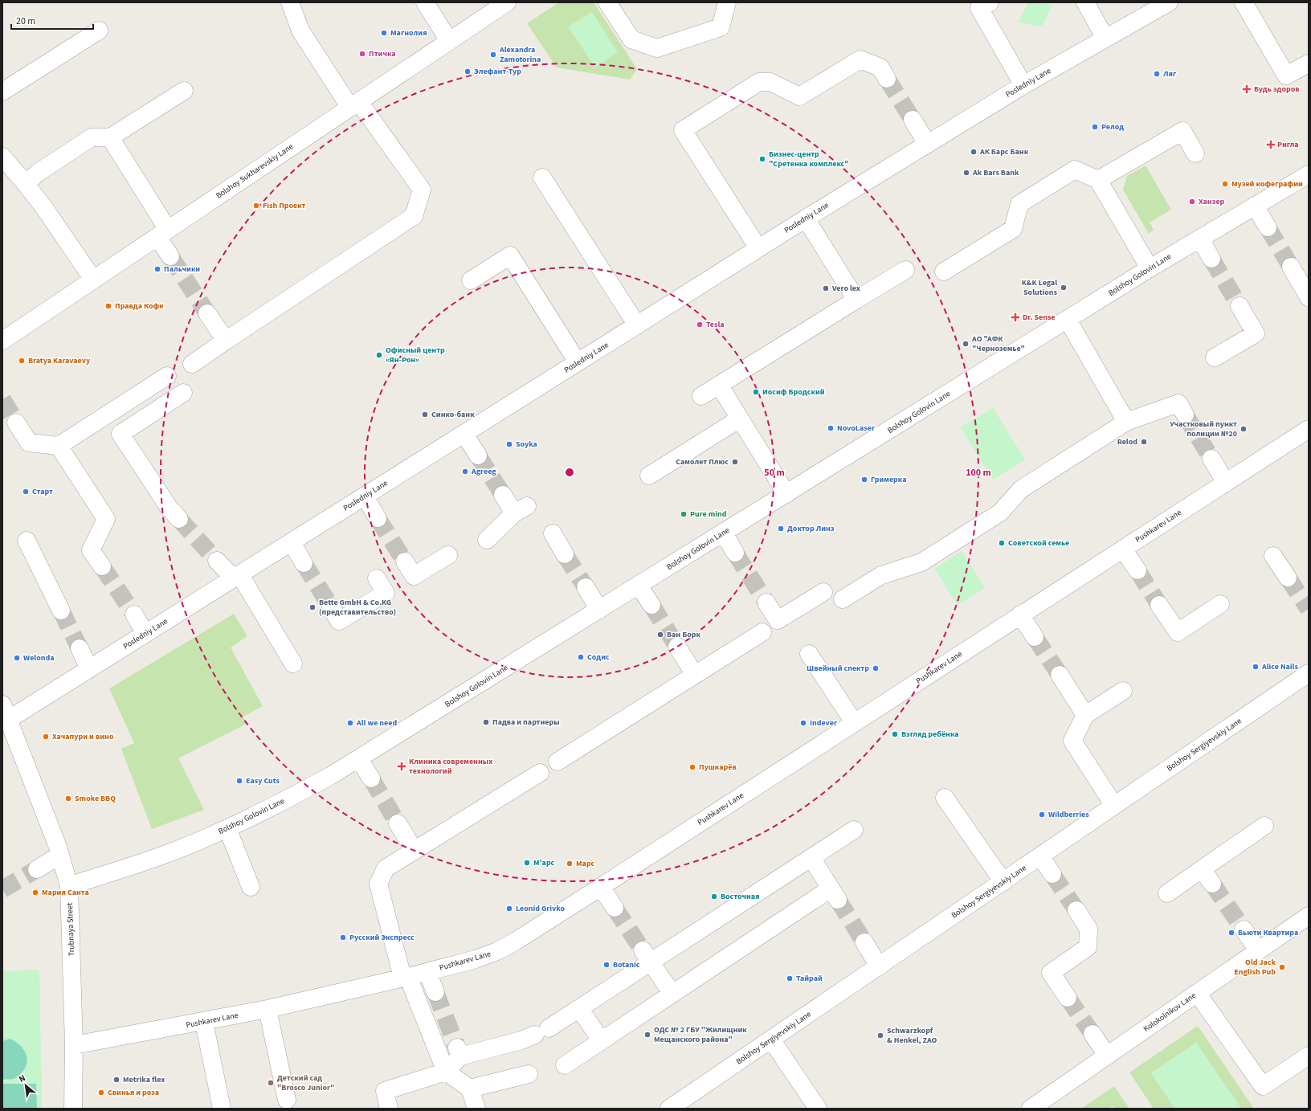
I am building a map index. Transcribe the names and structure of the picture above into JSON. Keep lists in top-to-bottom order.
{
  "streets": {
    "street": [
      "Posledniy Lane",
      "Bolshoy Sukharevskiy Lane",
      "Bolshoy Golovin Lane",
      "Pushkarev Lane",
      "Bolshoy Sergiyevskiy Lane",
      "Trubnaya Street",
      "Kolokolnikov Lane"
    ]
  },
  "crossings": [
    ["Posledniy Lane", "Trubnaya Street"],
    ["Bolshoy Golovin Lane", "Trubnaya Street"],
    ["Pushkarev Lane", "Trubnaya Street"]
  ],
  "places": {
    "other": [
      "Магнолия",
      "Птичка",
      "Alexandra Zamotorina",
      "Элефант-Тур",
      "Ляг",
      "Релод",
      "АК Барс Банк",
      "Бизнес-центр \"Сретенка комплекс\"",
      "Ak Bars Bank",
      "Музей кофеграфии",
      "Ханзер",
      "Fish Проект",
      "Пальчики",
      "K&K Legal Solutions",
      "Vero lex",
      "Правда Кофе",
      "Tesla",
      "АО \"АФК \"Черноземье\"",
      "Офисный центр «Ян-Рон»",
      "Bratya Karavaevy",
      "Иосиф Бродский",
      "Синко-банк",
      "NovoLaser",
      "Участковый пункт полиции №20",
      "Relod",
      "Soyka",
      "Самолет Плюс",
      "Agreeg",
      "Гримерка",
      "Старт",
      "Pure mind",
      "Доктор Линз",
      "Советской семье",
      "Bette GmbH & Co.KG (представительство)",
      "Ван Борк",
      "Содис",
      "Welonda",
      "Alice Nails",
      "Швейный спектр",
      "Падва и партнеры",
      "All we need",
      "Indever",
      "Взгляд ребёнка",
      "Хачапури и вино",
      "Пушкарёв",
      "Easy Cuts",
      "Smoke BBQ",
      "Wildberries",
      "М'арс",
      "Марс",
      "Мария Санта",
      "Восточная",
      "Leonid Grivko",
      "Бьюти Квартира",
      "Русский Экспресс",
      "Botanic",
      "Old Jack English Pub",
      "Тайрай",
      "ОДС № 2 ГБУ \"Жилищник Мещанского района\"",
      "Schwarzkopf & Henkel, ZAO",
      "Metrika flex",
      "Детский сад \"Brosco Junior\"",
      "Свинья и роза"
    ],
    "health": [
      "Будь здоров",
      "Ригла",
      "Dr. Sense",
      "Клиника современных технологий"
    ]
  },
  "scale_bar": "20 m",
  "north": "top left",
  "rings": ["50 m", "100 m"]
}
